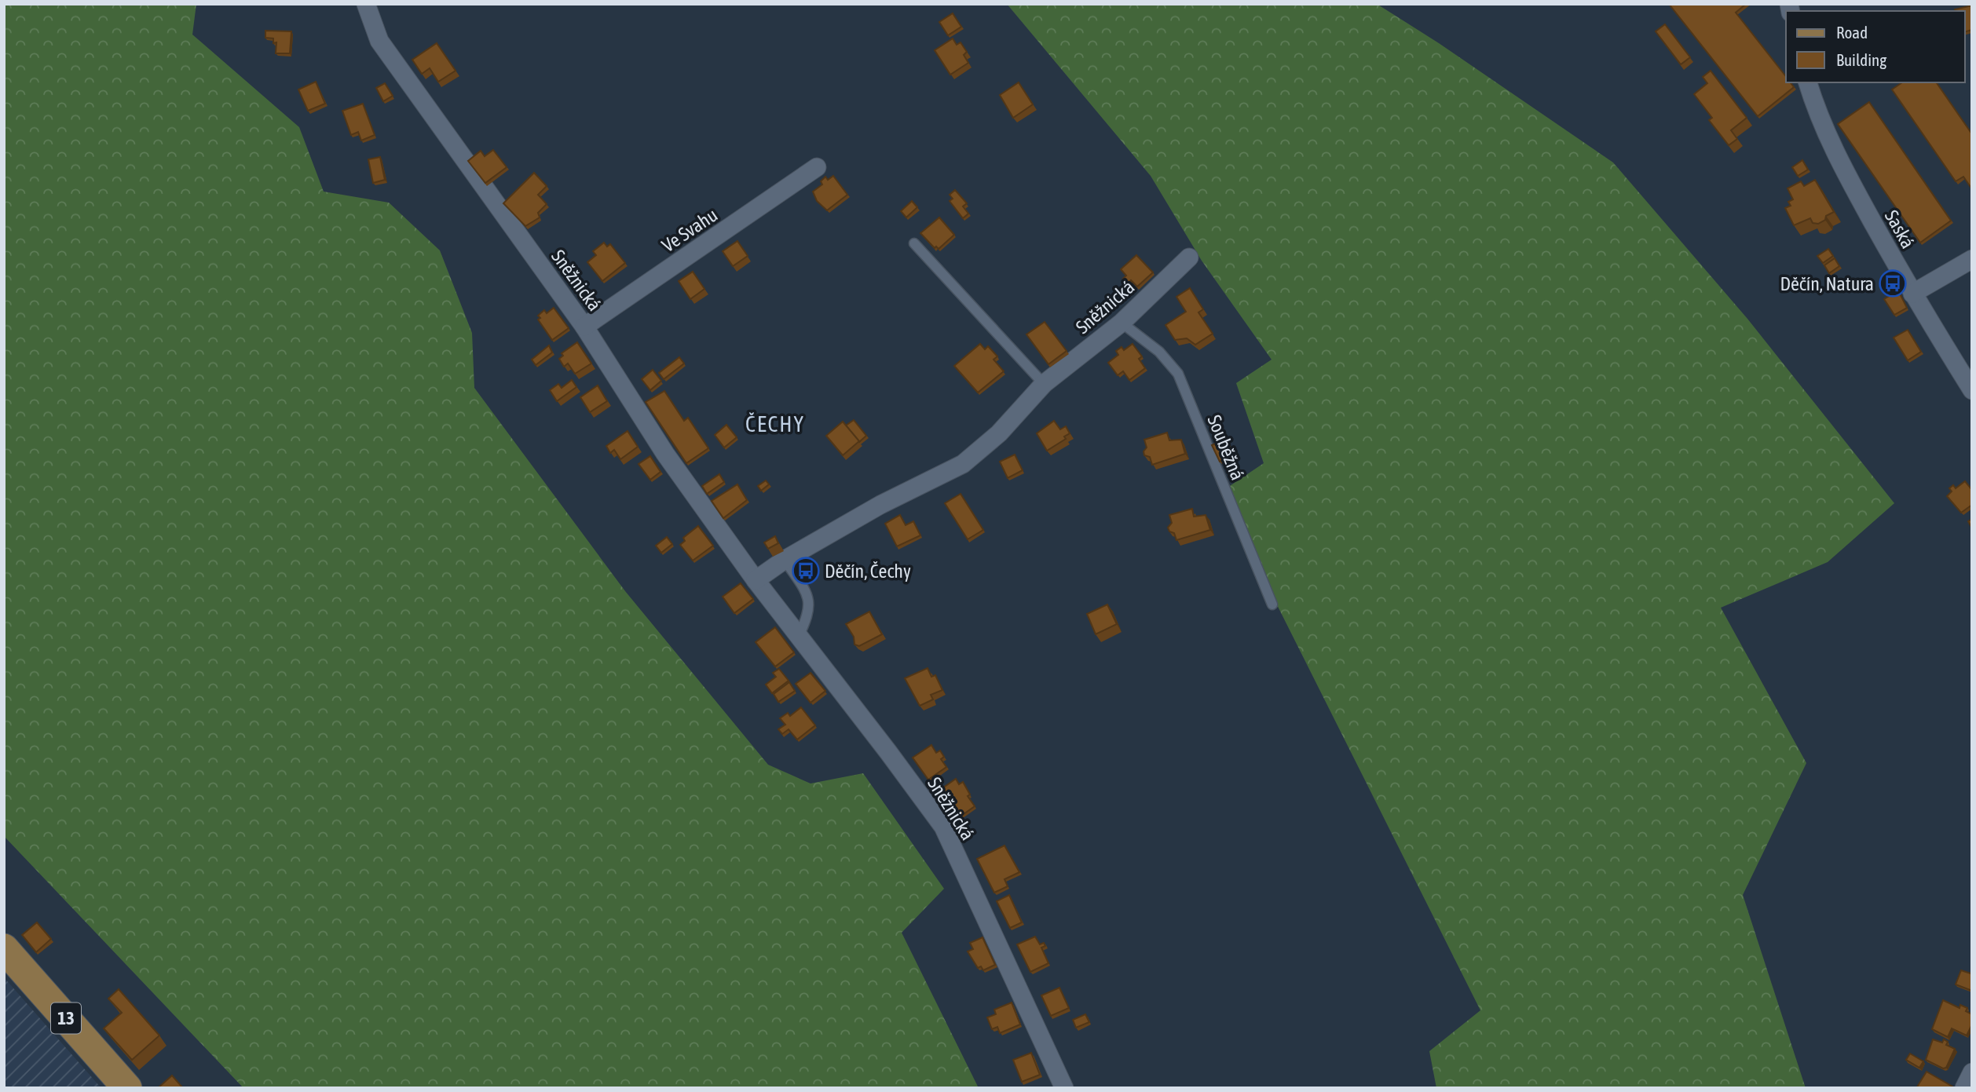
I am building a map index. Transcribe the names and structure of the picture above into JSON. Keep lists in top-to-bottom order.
{
  "streets": {
    "main road": ["13"],
    "street": ["Saská", "Ve Svahu", "Sněžnická"],
    "lane": ["Souběžná"]
  },
  "crossings": [
    ["Ve Svahu", "Sněžnická"],
    ["Sněžnická", "Souběžná"]
  ],
  "districts": ["ČECHY"],
  "places": {
    "bus stop": ["Děčín, Natura", "Děčín, Čechy"]
  },
  "legend": ["Road", "Building"]
}
